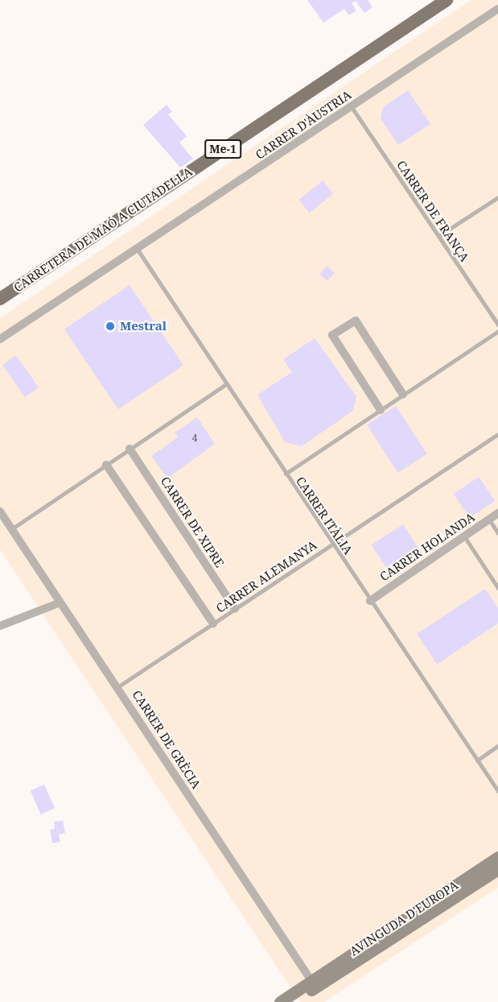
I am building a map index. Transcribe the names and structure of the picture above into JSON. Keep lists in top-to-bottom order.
{
  "streets": {
    "main road": ["Me-1", "CARRETERA DE MAÓ A CIUTADELLA"],
    "street": [
      "CARRER D'ÀUSTRIA",
      "CARRER DE XIPRE",
      "CARRER HOLANDA",
      "CARRER DE GRÈCIA",
      "AVINGUDA D'EUROPA"
    ],
    "lane": ["CARRER DE FRANÇA", "CARRER ITÀLIA", "CARRER ALEMANYA"]
  },
  "crossings": [
    ["CARRER D'ÀUSTRIA", "CARRER DE FRANÇA"],
    ["CARRER D'ÀUSTRIA", "CARRER ITÀLIA"],
    ["CARRER ITÀLIA", "CARRER HOLANDA"],
    ["CARRER ITÀLIA", "CARRER ALEMANYA"],
    ["CARRER DE XIPRE", "CARRER ALEMANYA"],
    ["CARRER ALEMANYA", "CARRER DE GRÈCIA"],
    ["CARRER DE GRÈCIA", "AVINGUDA D'EUROPA"]
  ],
  "places": ["Mestral"],
  "house_numbers": ["4"]
}
